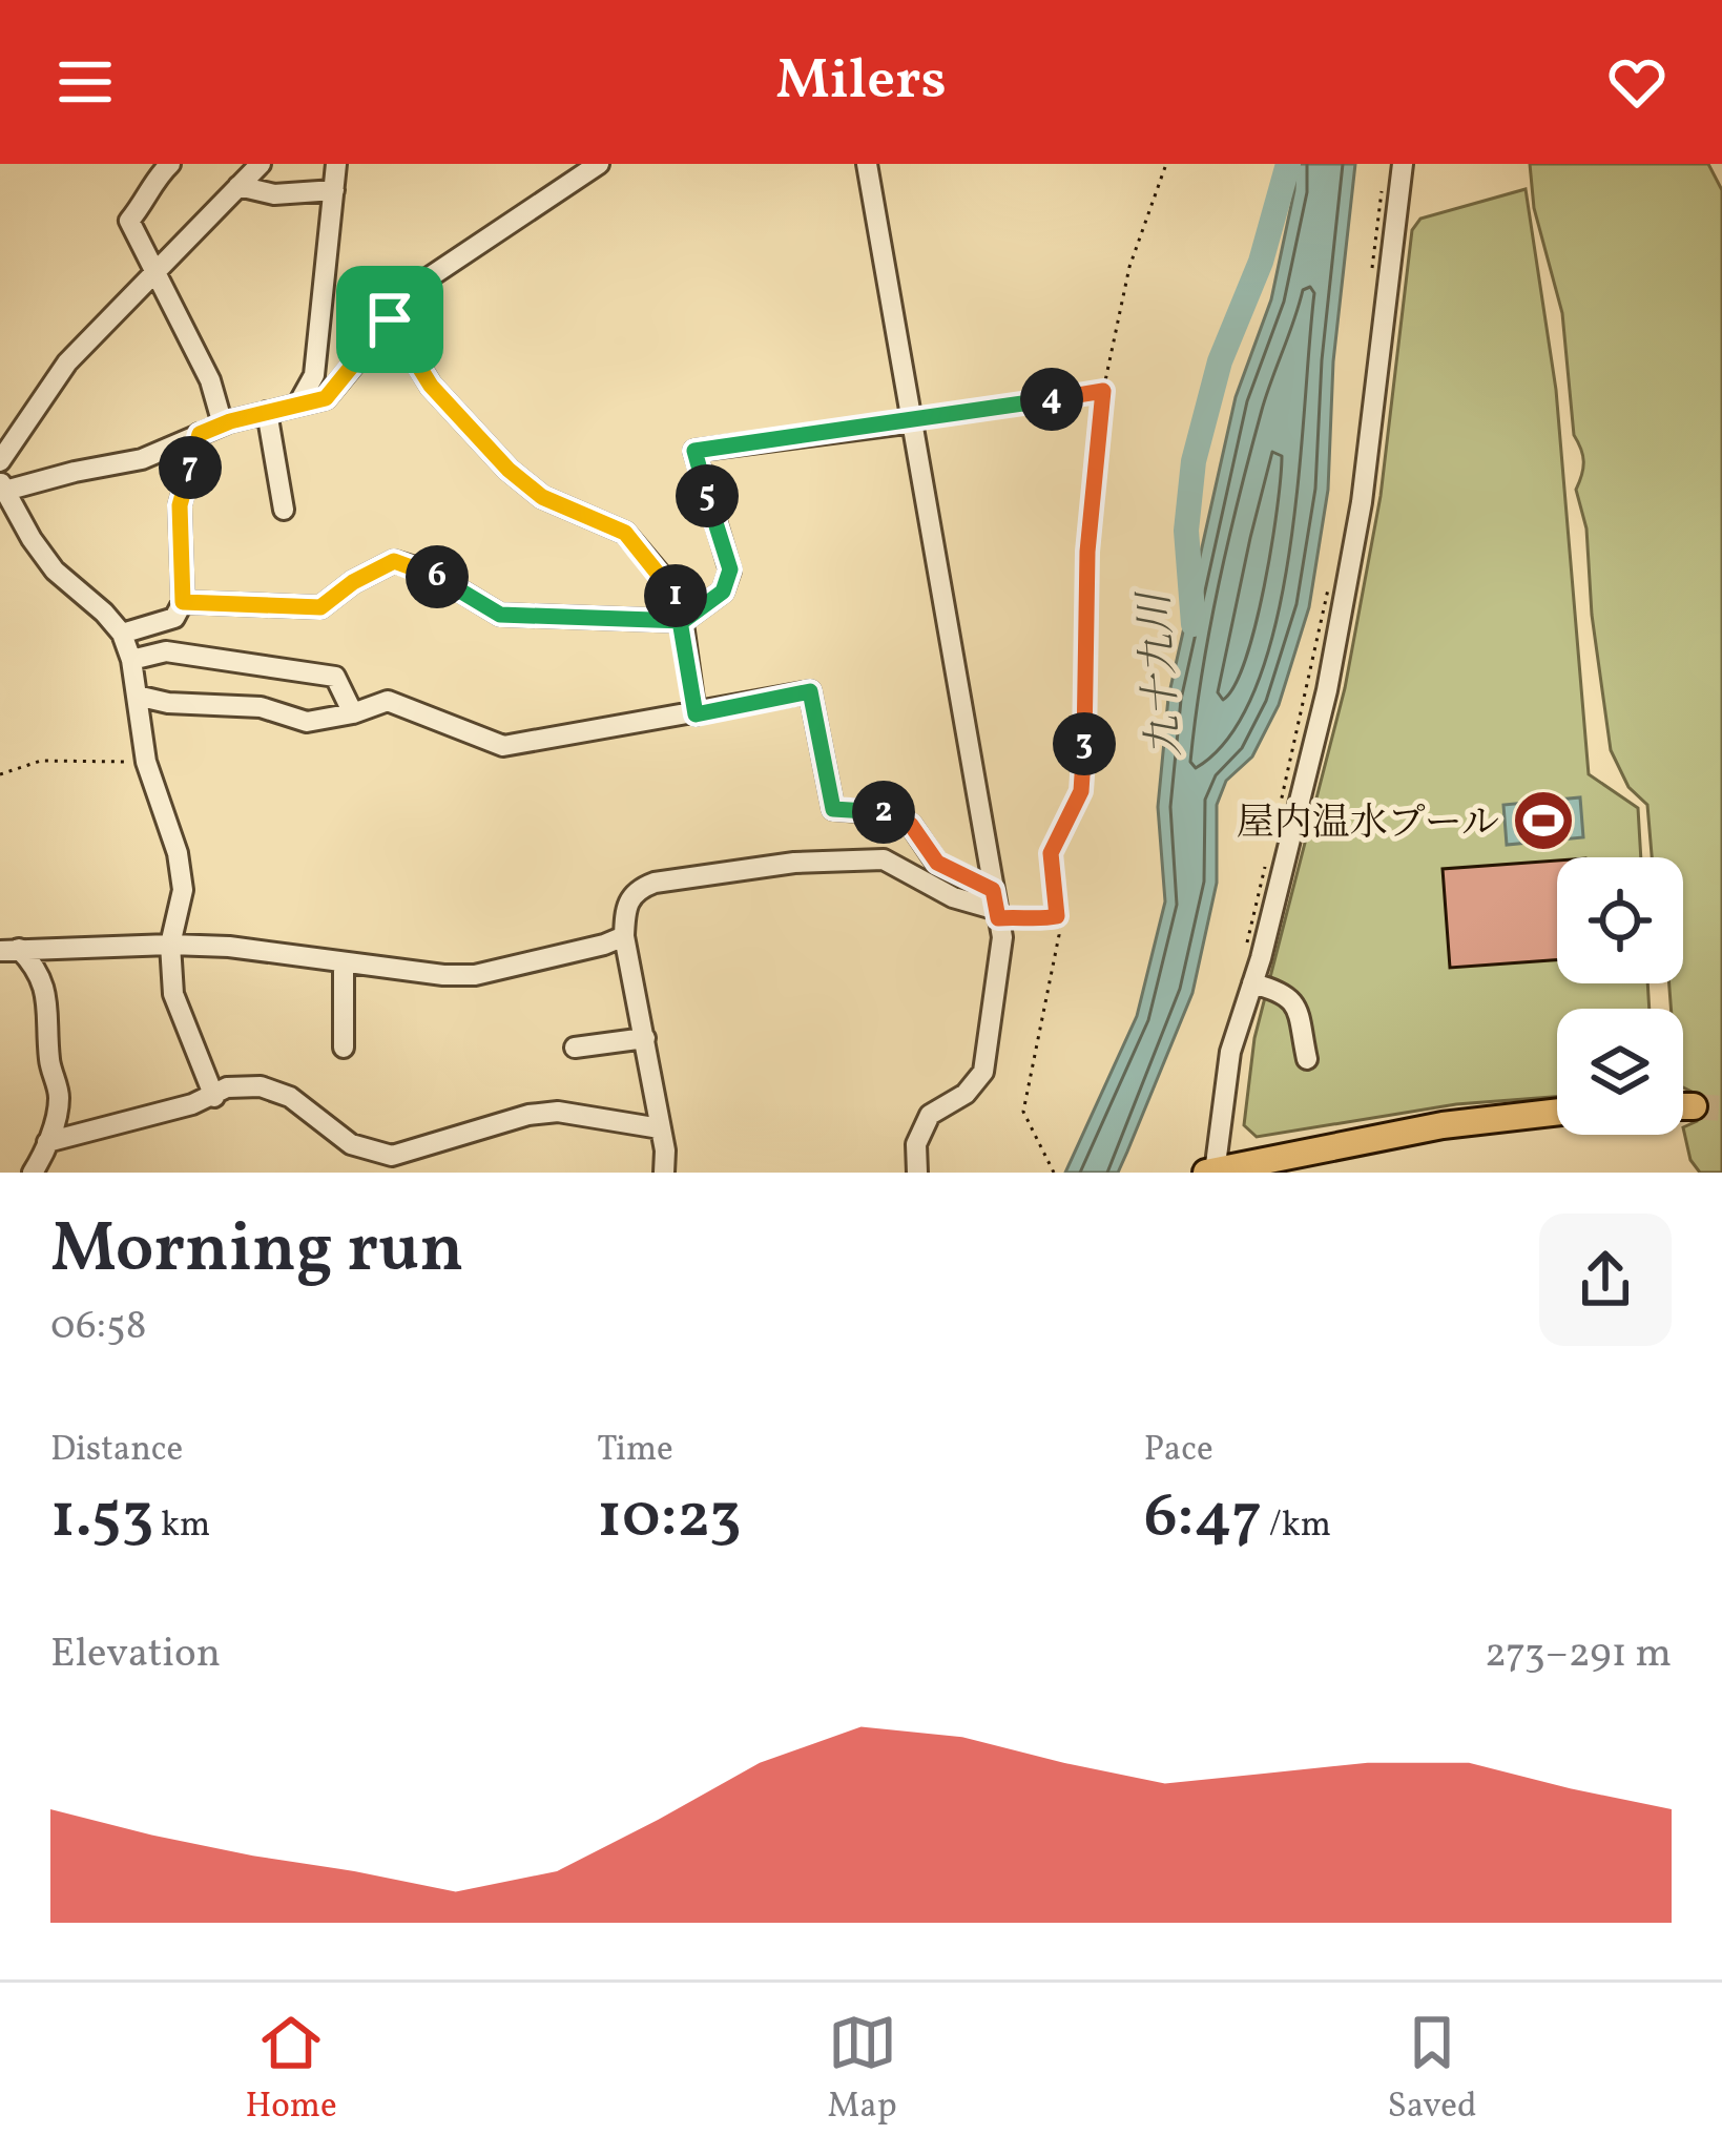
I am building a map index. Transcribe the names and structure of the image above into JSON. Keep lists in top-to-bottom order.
{
  "water": ["九十九川"],
  "places": {
    "sports": ["屋内温水プール"]
  },
  "page": {
    "header": "Milers",
    "pins": [
      "4",
      "7",
      "5",
      "6",
      "1",
      "3",
      "2"
    ],
    "heading": ["Morning run", "06:58"],
    "stats": [
      ["Distance", "1.53 km"],
      ["Time", "10:23"],
      ["Pace", "6:47 /km"]
    ],
    "chart": ["Elevation", "273–291 m"],
    "tabs": ["Home", "Map", "Saved"]
  }
}
